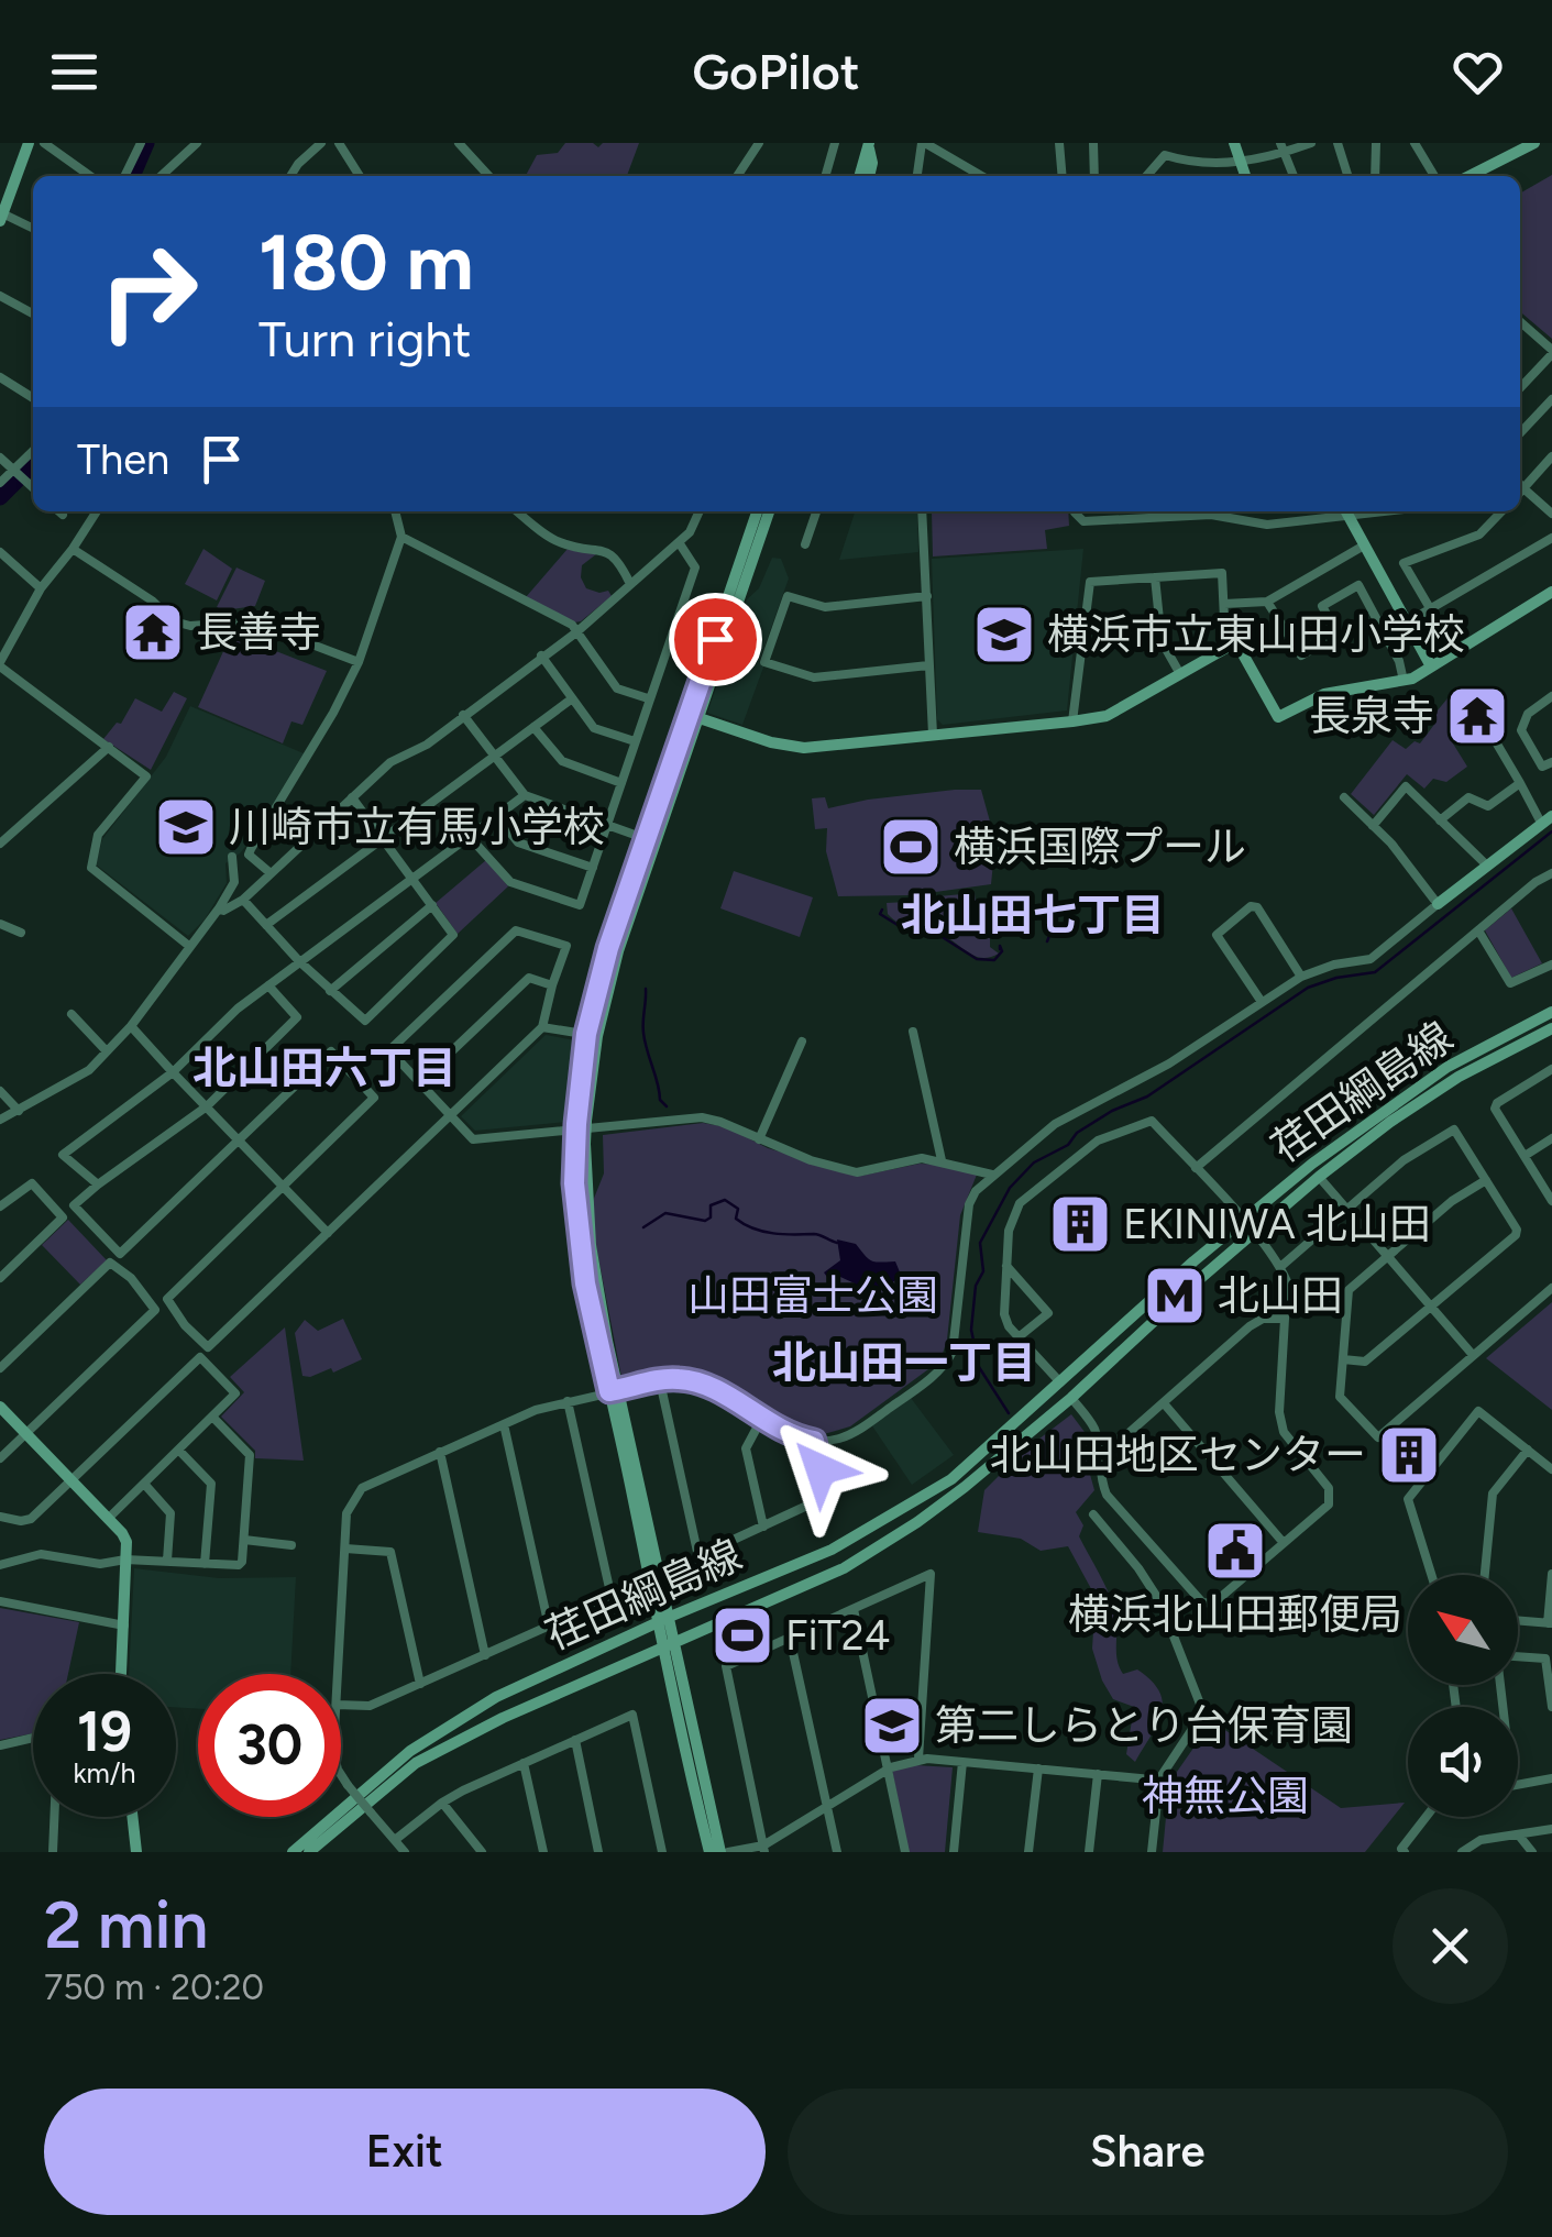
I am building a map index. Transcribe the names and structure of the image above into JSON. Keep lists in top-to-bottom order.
{
  "streets": {
    "street": ["荏田綱島線"]
  },
  "districts": ["北山田七丁目", "北山田六丁目", "北山田一丁目"],
  "parks": ["山田富士公園", "神無公園"],
  "places": {
    "temple": ["長善寺", "長泉寺"],
    "school or university": ["横浜市立東山田小学校", "川崎市立有馬小学校", "第二しらとり台保育園"],
    "sports": ["横浜国際プール", "FiT24"],
    "building": ["EKINIWA 北山田", "北山田地区センター"],
    "metro station": ["北山田"],
    "public building": ["横浜北山田郵便局"]
  },
  "north": "top left",
  "page": {
    "header": "GoPilot",
    "turn": ["180 m", "Turn right"],
    "then": "Then",
    "speed": "19 km/h",
    "limit": "30",
    "heading": ["2 min", "750 m · 20:20"],
    "buttons": ["Exit", "Share"]
  }
}
